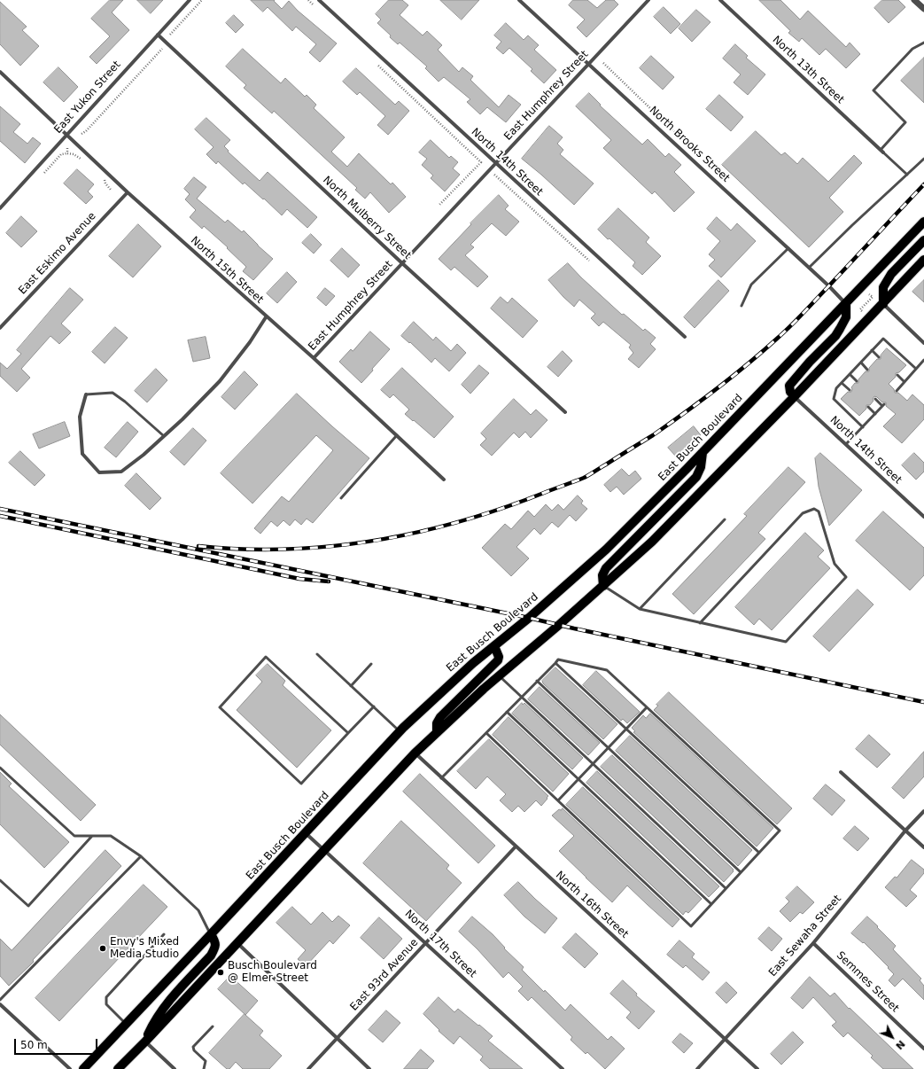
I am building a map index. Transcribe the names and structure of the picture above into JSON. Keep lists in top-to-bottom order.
{
  "streets": {
    "main road": ["East Busch Boulevard"],
    "street": [
      "North 13th Street",
      "East Humphrey Street",
      "East Yukon Street",
      "North Brooks Street",
      "North 14th Street",
      "North Mulberry Street",
      "East Eskimo Avenue",
      "North 15th Street",
      "North 16th Street",
      "East Sewaha Street",
      "North 17th Street",
      "East 93rd Avenue",
      "Semmes Street"
    ]
  },
  "crossings": [
    ["East Humphrey Street", "North Brooks Street"],
    ["East Humphrey Street", "North 14th Street"],
    ["East Humphrey Street", "North Mulberry Street"],
    ["East Humphrey Street", "North 15th Street"],
    ["East Yukon Street", "North Mulberry Street"],
    ["East Yukon Street", "North 15th Street"],
    ["North Brooks Street", "East Busch Boulevard"],
    ["East Eskimo Avenue", "North 15th Street"],
    ["East Busch Boulevard", "North 17th Street"],
    ["North 16th Street", "East Sewaha Street"],
    ["North 16th Street", "East 93rd Avenue"],
    ["East Sewaha Street", "Semmes Street"],
    ["North 17th Street", "East 93rd Avenue"]
  ],
  "places": ["Envy's Mixed Media Studio", "Busch Boulevard @ Elmer Street"],
  "scale_bar": "50 m",
  "north": "bottom right"
}
